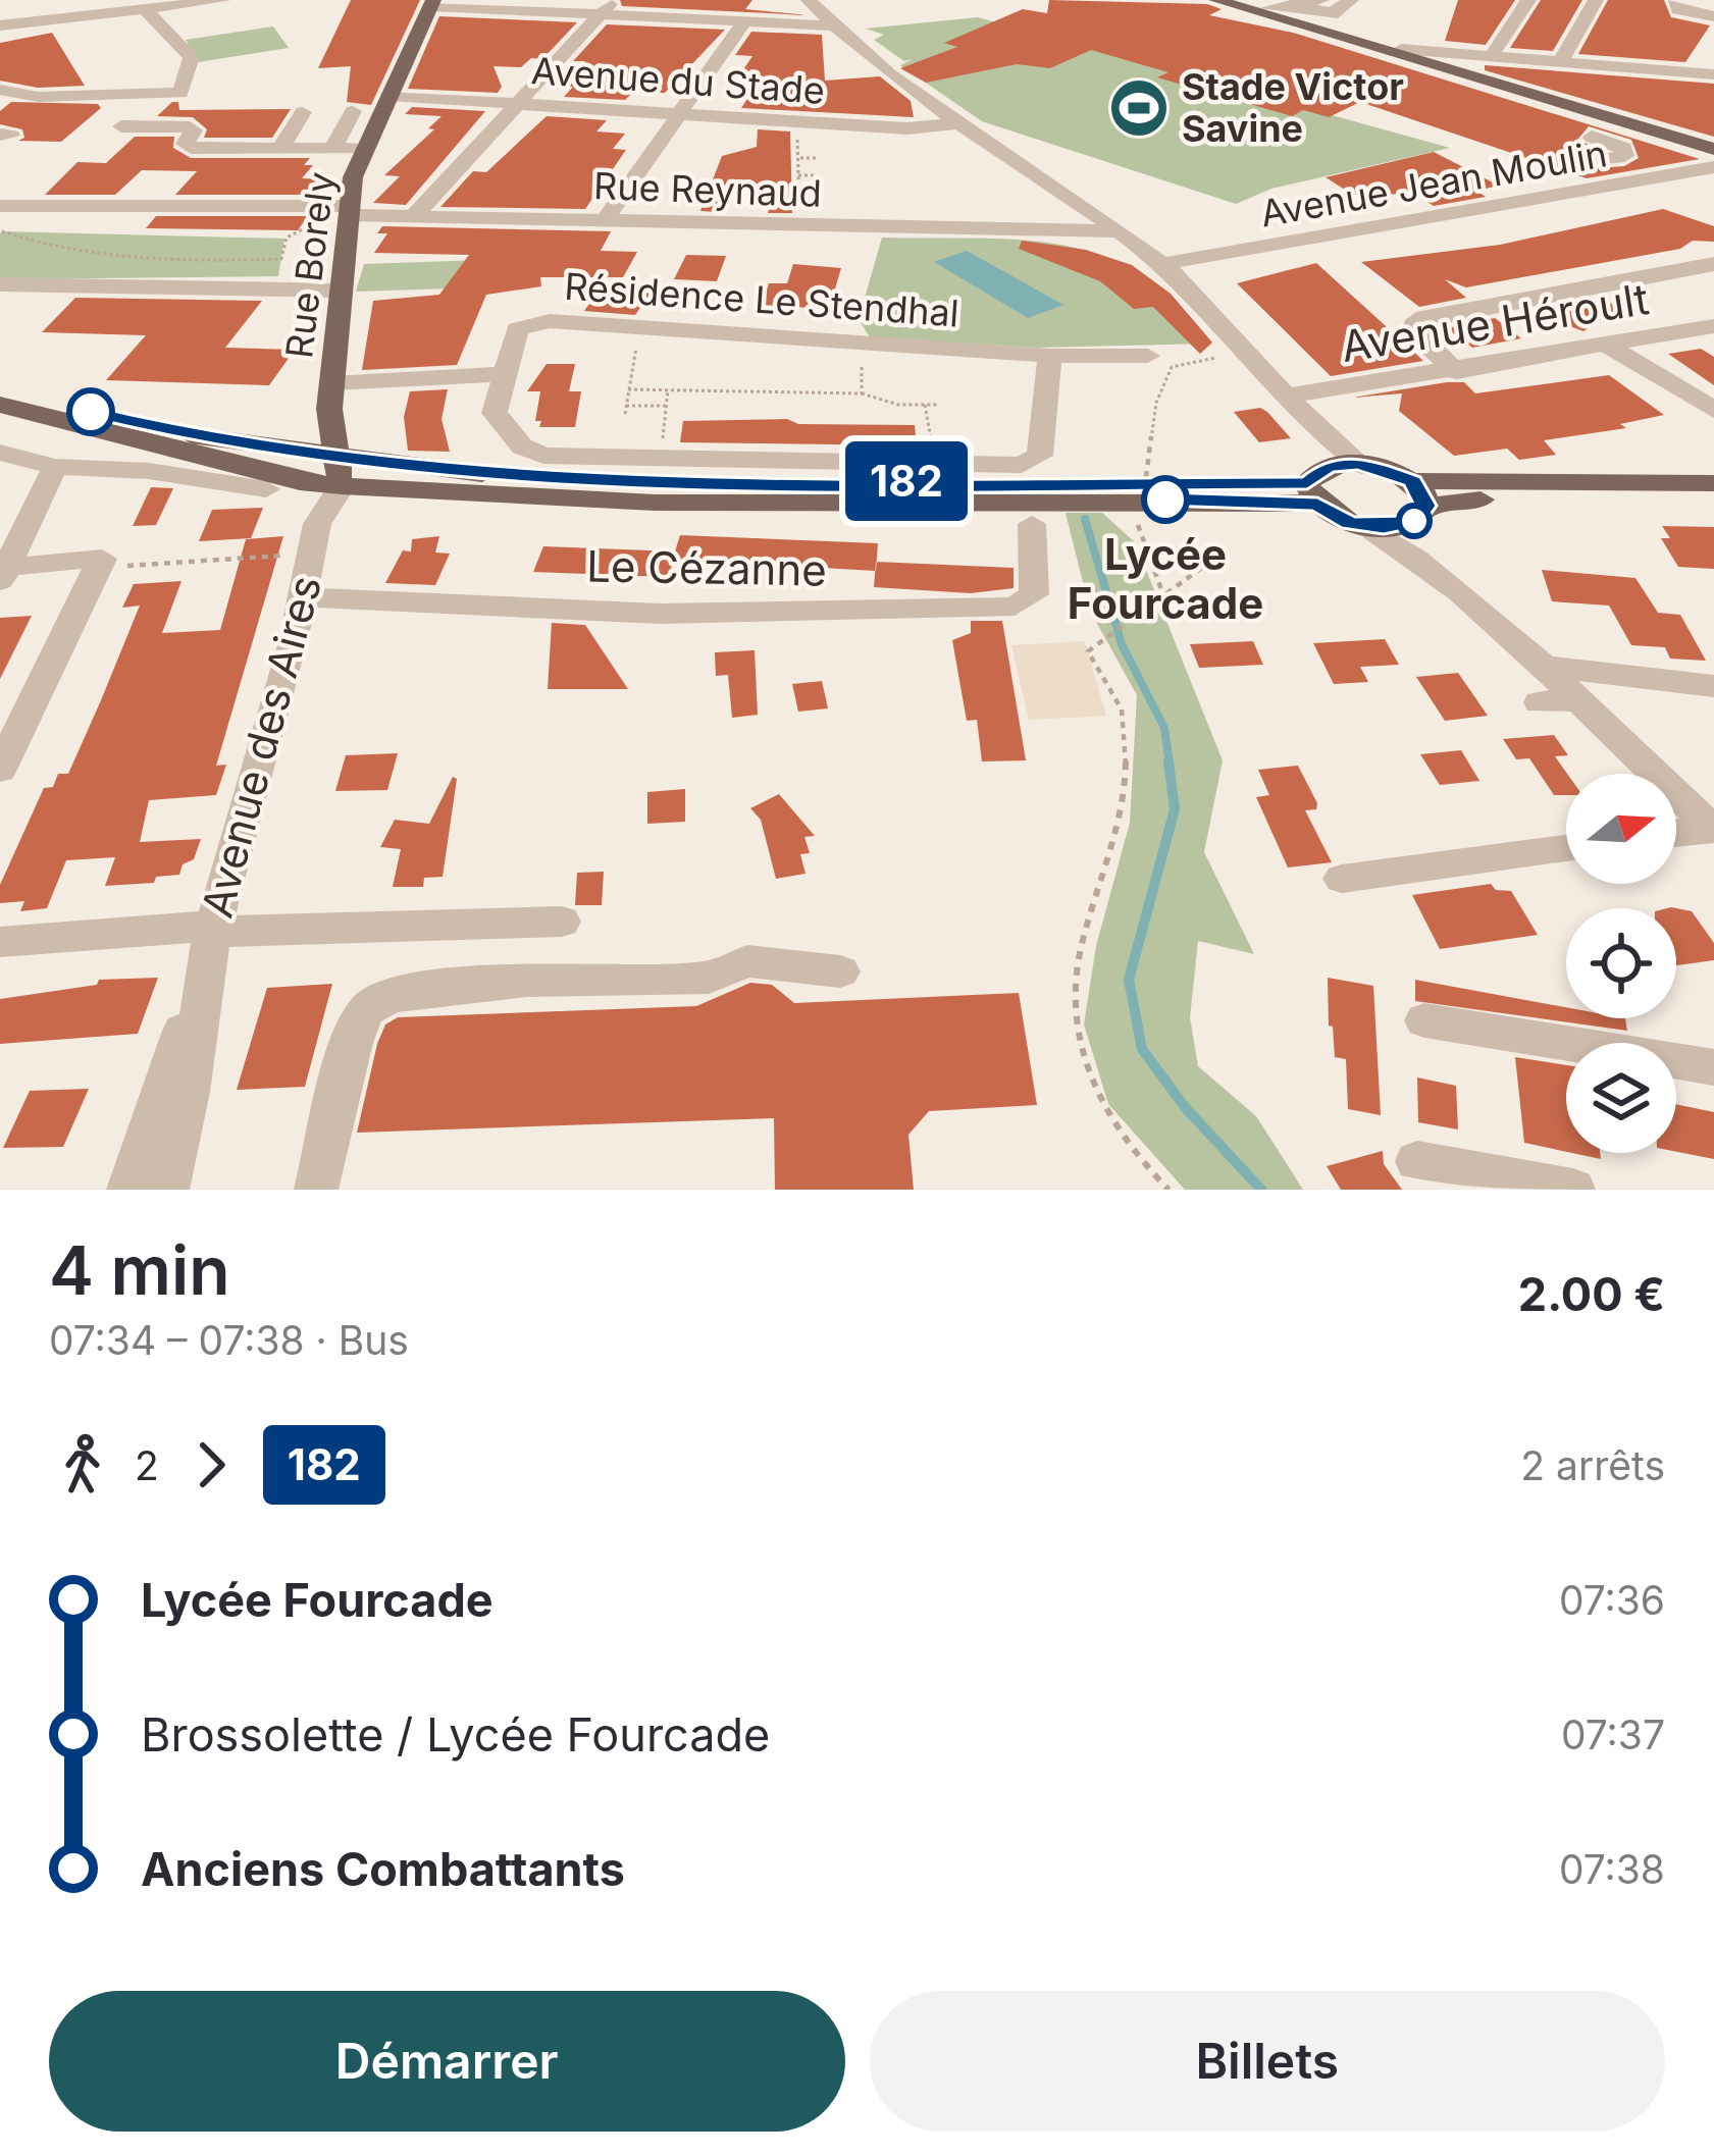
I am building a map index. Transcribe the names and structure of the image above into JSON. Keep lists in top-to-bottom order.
{
  "streets": {
    "main road": ["Rue Borely"],
    "street": [
      "Avenue du Stade",
      "Avenue Jean Moulin",
      "Rue Reynaud",
      "Résidence Le Stendhal",
      "Avenue Héroult",
      "Le Cézanne",
      "Avenue des Aires"
    ]
  },
  "crossings": [
    ["Avenue du Stade", "Rue Borely"],
    ["Rue Reynaud", "Rue Borely"],
    ["Rue Borely", "Avenue des Aires"],
    ["Le Cézanne", "Avenue des Aires"]
  ],
  "places": {
    "sports": ["Stade Victor Savine"],
    "other": ["Lycée Fourcade"]
  },
  "lines": ["bus line 182"],
  "north": "right",
  "page": {
    "on_map": "182",
    "heading": ["4 min", "07:34 – 07:38 · Bus", "2.00 €"],
    "legs": ["2", "182", "2 arrêts"],
    "list": [
      {
        "name": "Lycée Fourcade",
        "value": "07:36"
      },
      {
        "name": "Brossolette / Lycée Fourcade",
        "value": "07:37"
      },
      {
        "name": "Anciens Combattants",
        "value": "07:38"
      }
    ],
    "buttons": ["Démarrer", "Billets"]
  }
}
